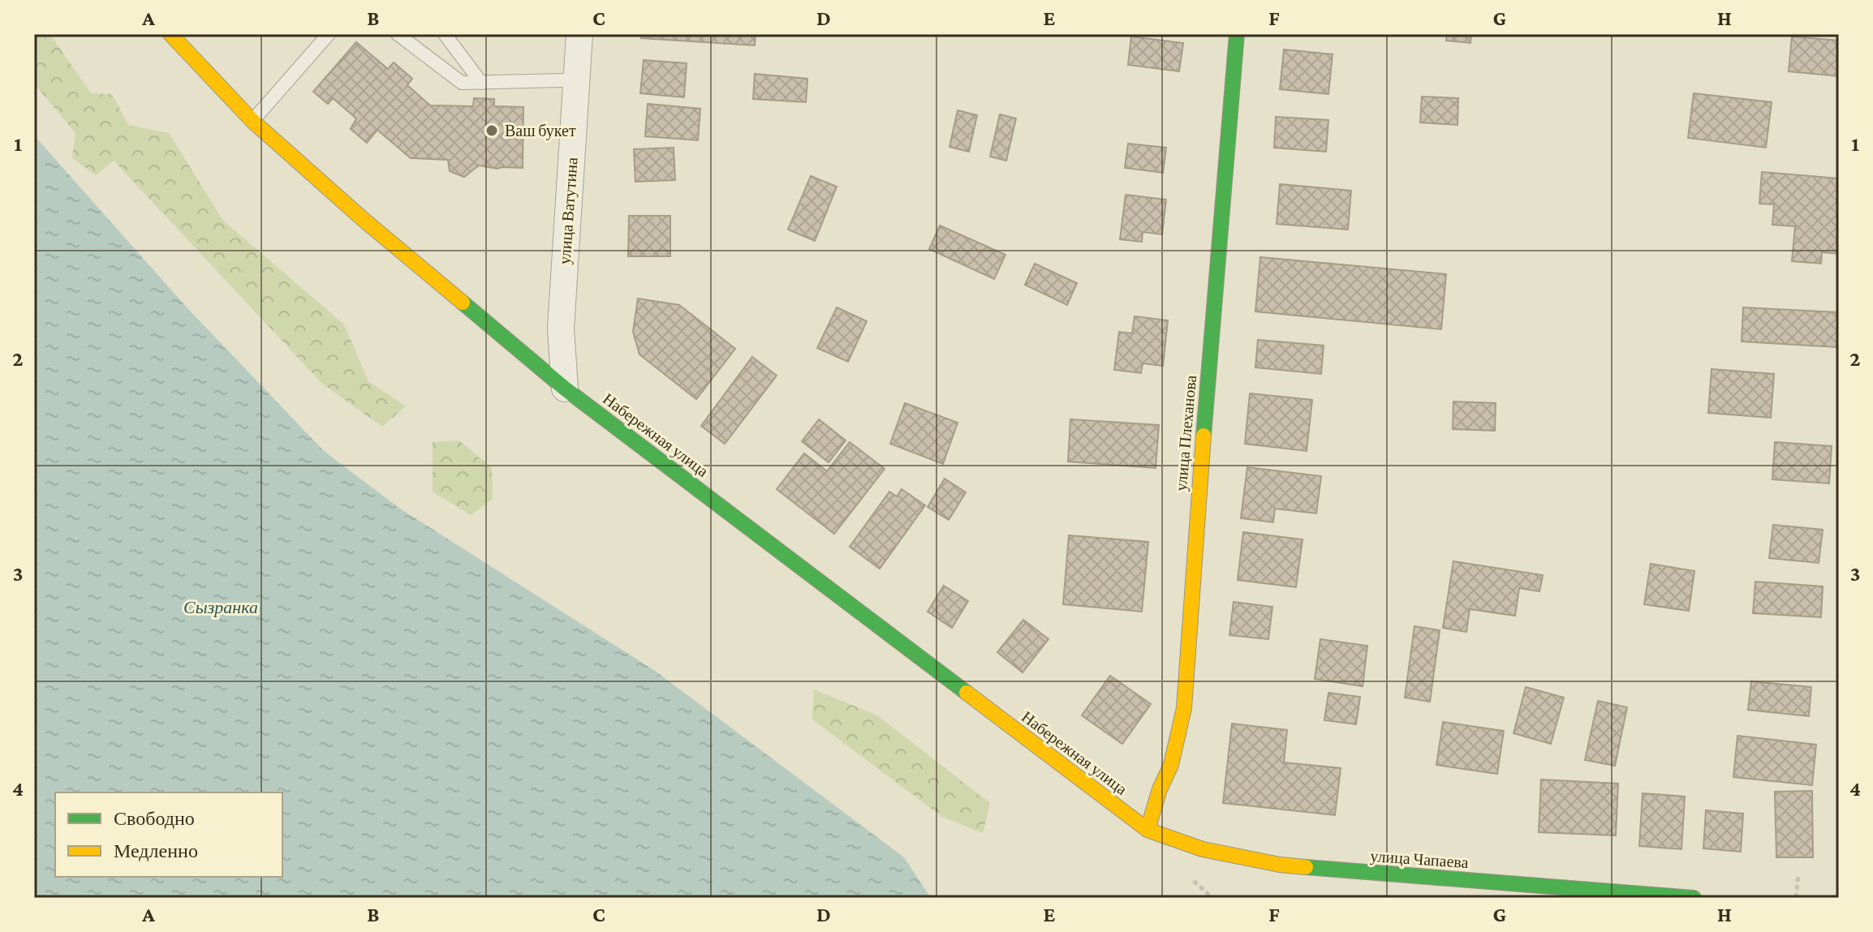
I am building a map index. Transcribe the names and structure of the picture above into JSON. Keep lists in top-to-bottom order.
{
  "streets": {
    "main road": ["улица Плеханова", "Набережная улица", "улица Чапаева"],
    "street": ["улица Ватутина"]
  },
  "crossings": [
    ["улица Ватутина", "Набережная улица"],
    ["улица Плеханова", "Набережная улица"],
    ["улица Плеханова", "улица Чапаева"],
    ["Набережная улица", "улица Чапаева"]
  ],
  "water": ["Сызранка"],
  "places": ["Ваш букет"],
  "legend": ["Свободно", "Медленно"],
  "grid": {
    "columns": [
      "A",
      "B",
      "C",
      "D",
      "E",
      "F",
      "G",
      "H"
    ],
    "rows": [
      "1",
      "2",
      "3",
      "4"
    ]
  }
}
